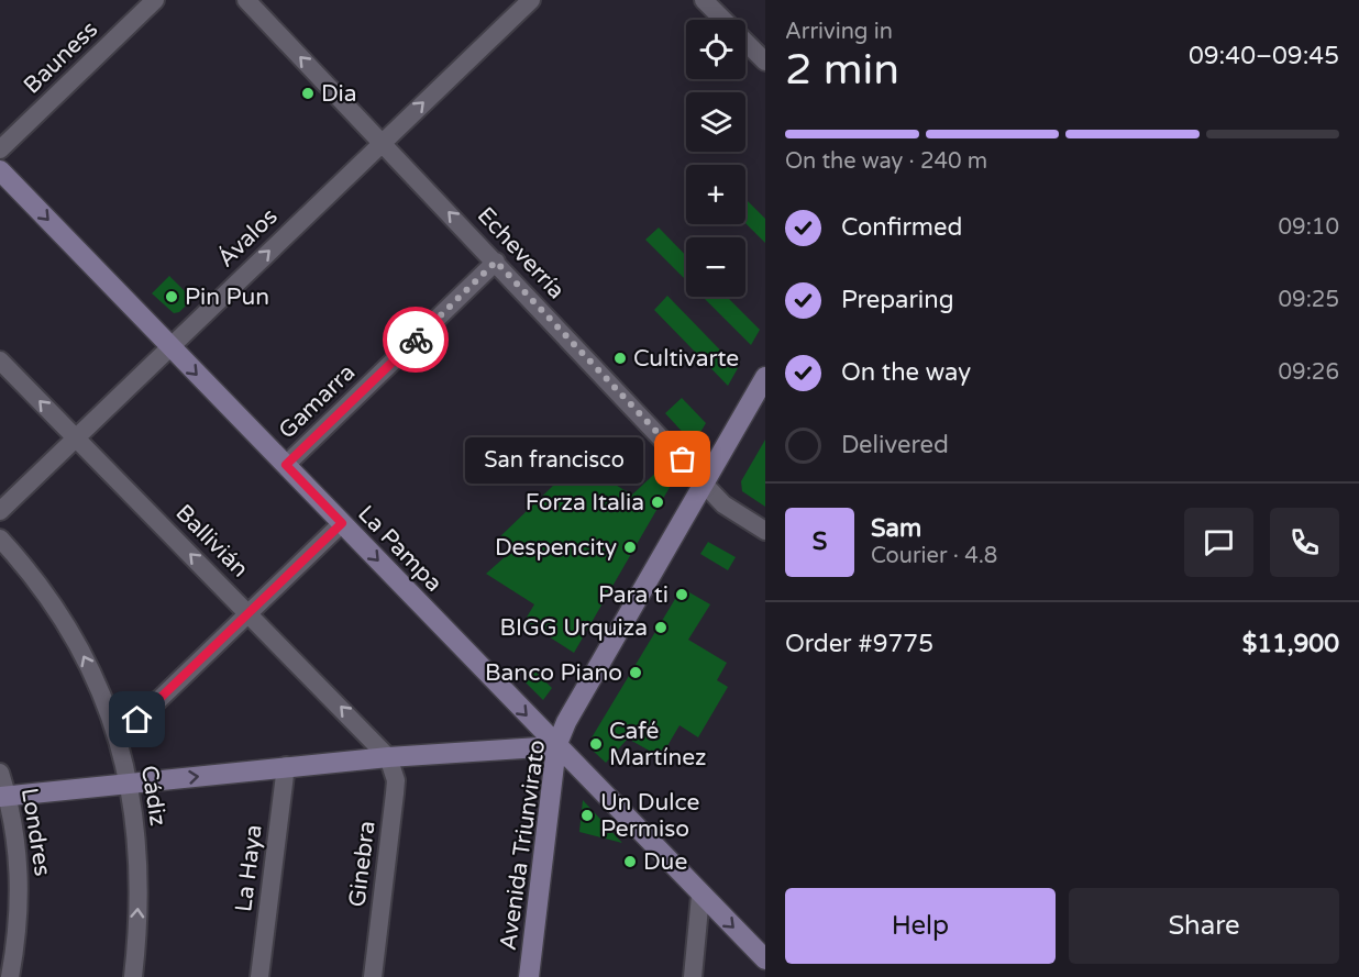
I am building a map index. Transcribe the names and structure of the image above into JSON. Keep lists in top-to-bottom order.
{
  "streets": {
    "street": [
      "Bauness",
      "Ávalos",
      "Echeverría",
      "Gamarra",
      "Ballivián",
      "La Pampa",
      "Cádiz",
      "Londres",
      "Avenida Triunvirato",
      "Ginebra",
      "La Haya"
    ]
  },
  "crossings": [
    ["Ávalos", "Echeverría"],
    ["Ávalos", "Ballivián"],
    ["Ávalos", "La Pampa"],
    ["Echeverría", "Gamarra"],
    ["Echeverría", "Avenida Triunvirato"],
    ["Gamarra", "La Pampa"],
    ["Ballivián", "Ginebra"],
    ["La Pampa", "Avenida Triunvirato"]
  ],
  "one_way": [
    "Ávalos",
    "Echeverría",
    "Ballivián",
    "La Pampa",
    "Cádiz"
  ],
  "places": [
    "Dia",
    "Pin Pun",
    "Cultivarte",
    "San francisco",
    "Forza Italia",
    "Despencity",
    "Para ti",
    "BIGG Urquiza",
    "Banco Piano",
    "Café Martínez",
    "Un Dulce Permiso",
    "Due"
  ],
  "page": {
    "heading": ["2 min", "Arriving in", "09:40–09:45"],
    "panel": [
      "Sam",
      "Courier · 4.8",
      "Order #9775",
      "$11,900"
    ],
    "map_buttons": ["+", "−"],
    "bar": "On the way · 240 m",
    "list": [
      ["Confirmed", "09:10"],
      ["Preparing", "09:25"],
      ["On the way", "09:26"],
      "Delivered"
    ],
    "bubble": "San francisco",
    "round": "S",
    "buttons": ["Help", "Share"]
  }
}
